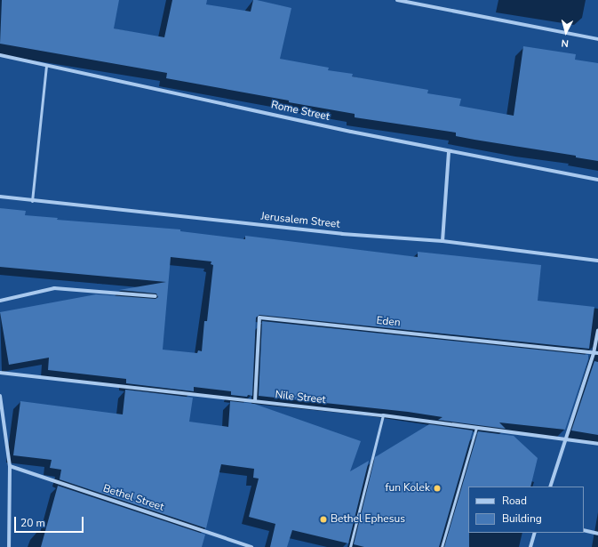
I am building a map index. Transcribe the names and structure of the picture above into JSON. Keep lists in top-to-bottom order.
{
  "streets": {
    "street": [
      "Rome Street",
      "Jerusalem Street",
      "Eden",
      "Nile Street",
      "Bethel Street"
    ]
  },
  "crossings": [
    ["Eden", "Nile Street"]
  ],
  "places": ["fun Kolek", "Bethel Ephesus"],
  "legend": ["Road", "Building"],
  "scale_bar": "20 m",
  "north": "bottom"
}
